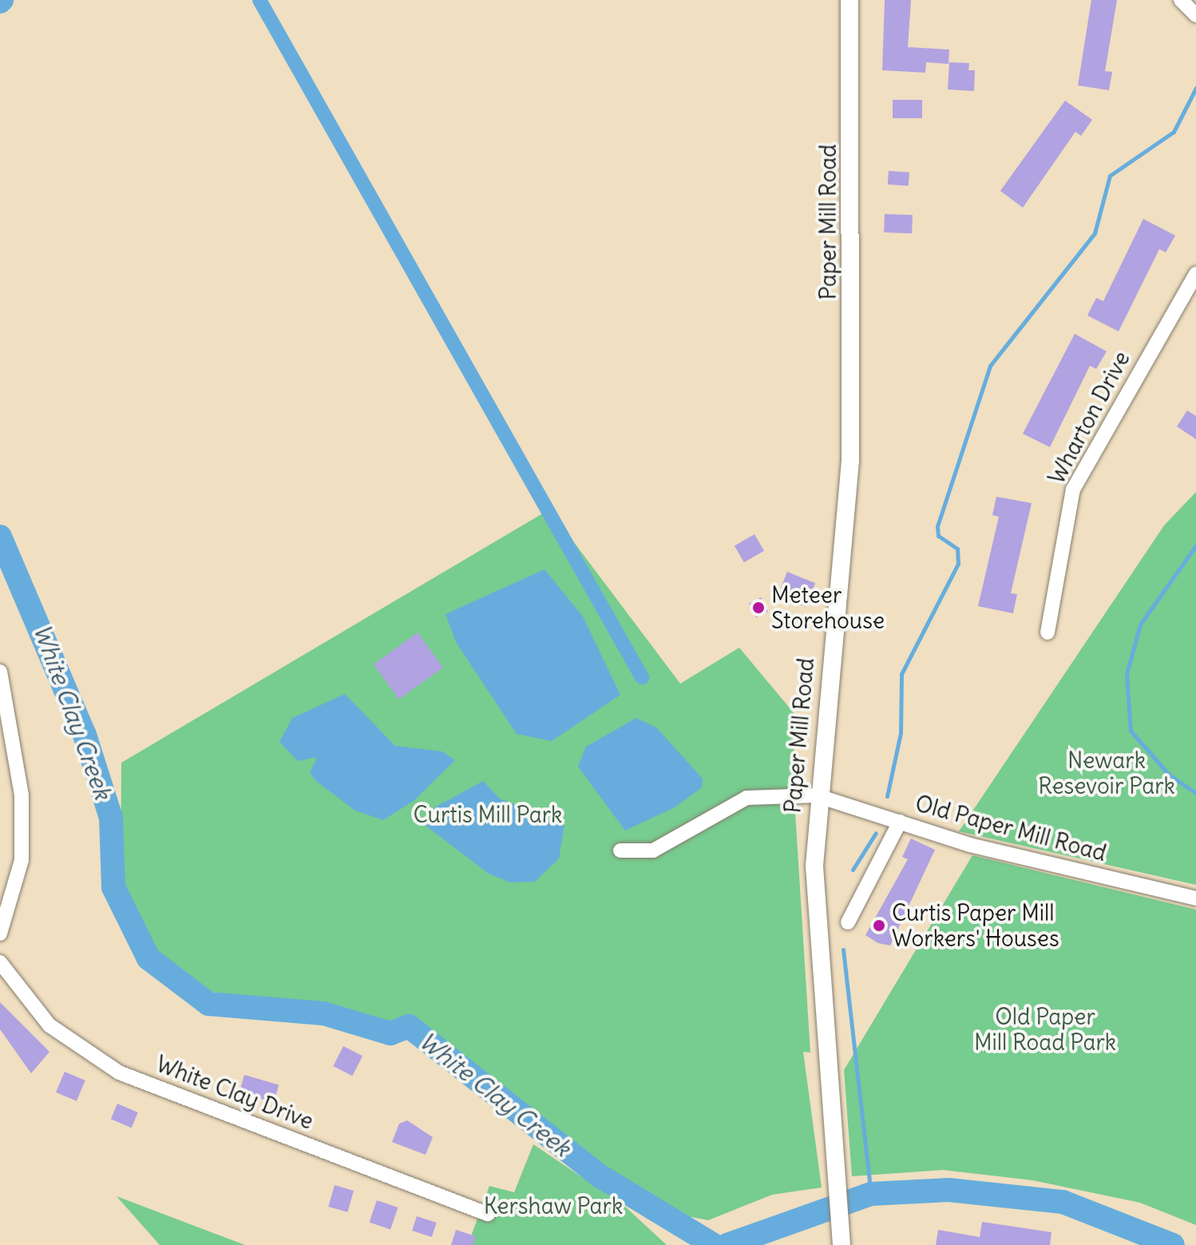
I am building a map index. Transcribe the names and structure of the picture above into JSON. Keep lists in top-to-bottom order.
{
  "streets": {
    "main road": ["Paper Mill Road"],
    "street": ["Wharton Drive", "Old Paper Mill Road", "White Clay Drive"]
  },
  "crossings": [
    ["Paper Mill Road", "Old Paper Mill Road"]
  ],
  "water": ["White Clay Creek"],
  "parks": [
    "Newark Resevoir Park",
    "Curtis Mill Park",
    "Old Paper Mill Road Park",
    "Kershaw Park"
  ],
  "places": ["Meteer Storehouse", "Curtis Paper Mill Workers' Houses"]
}
